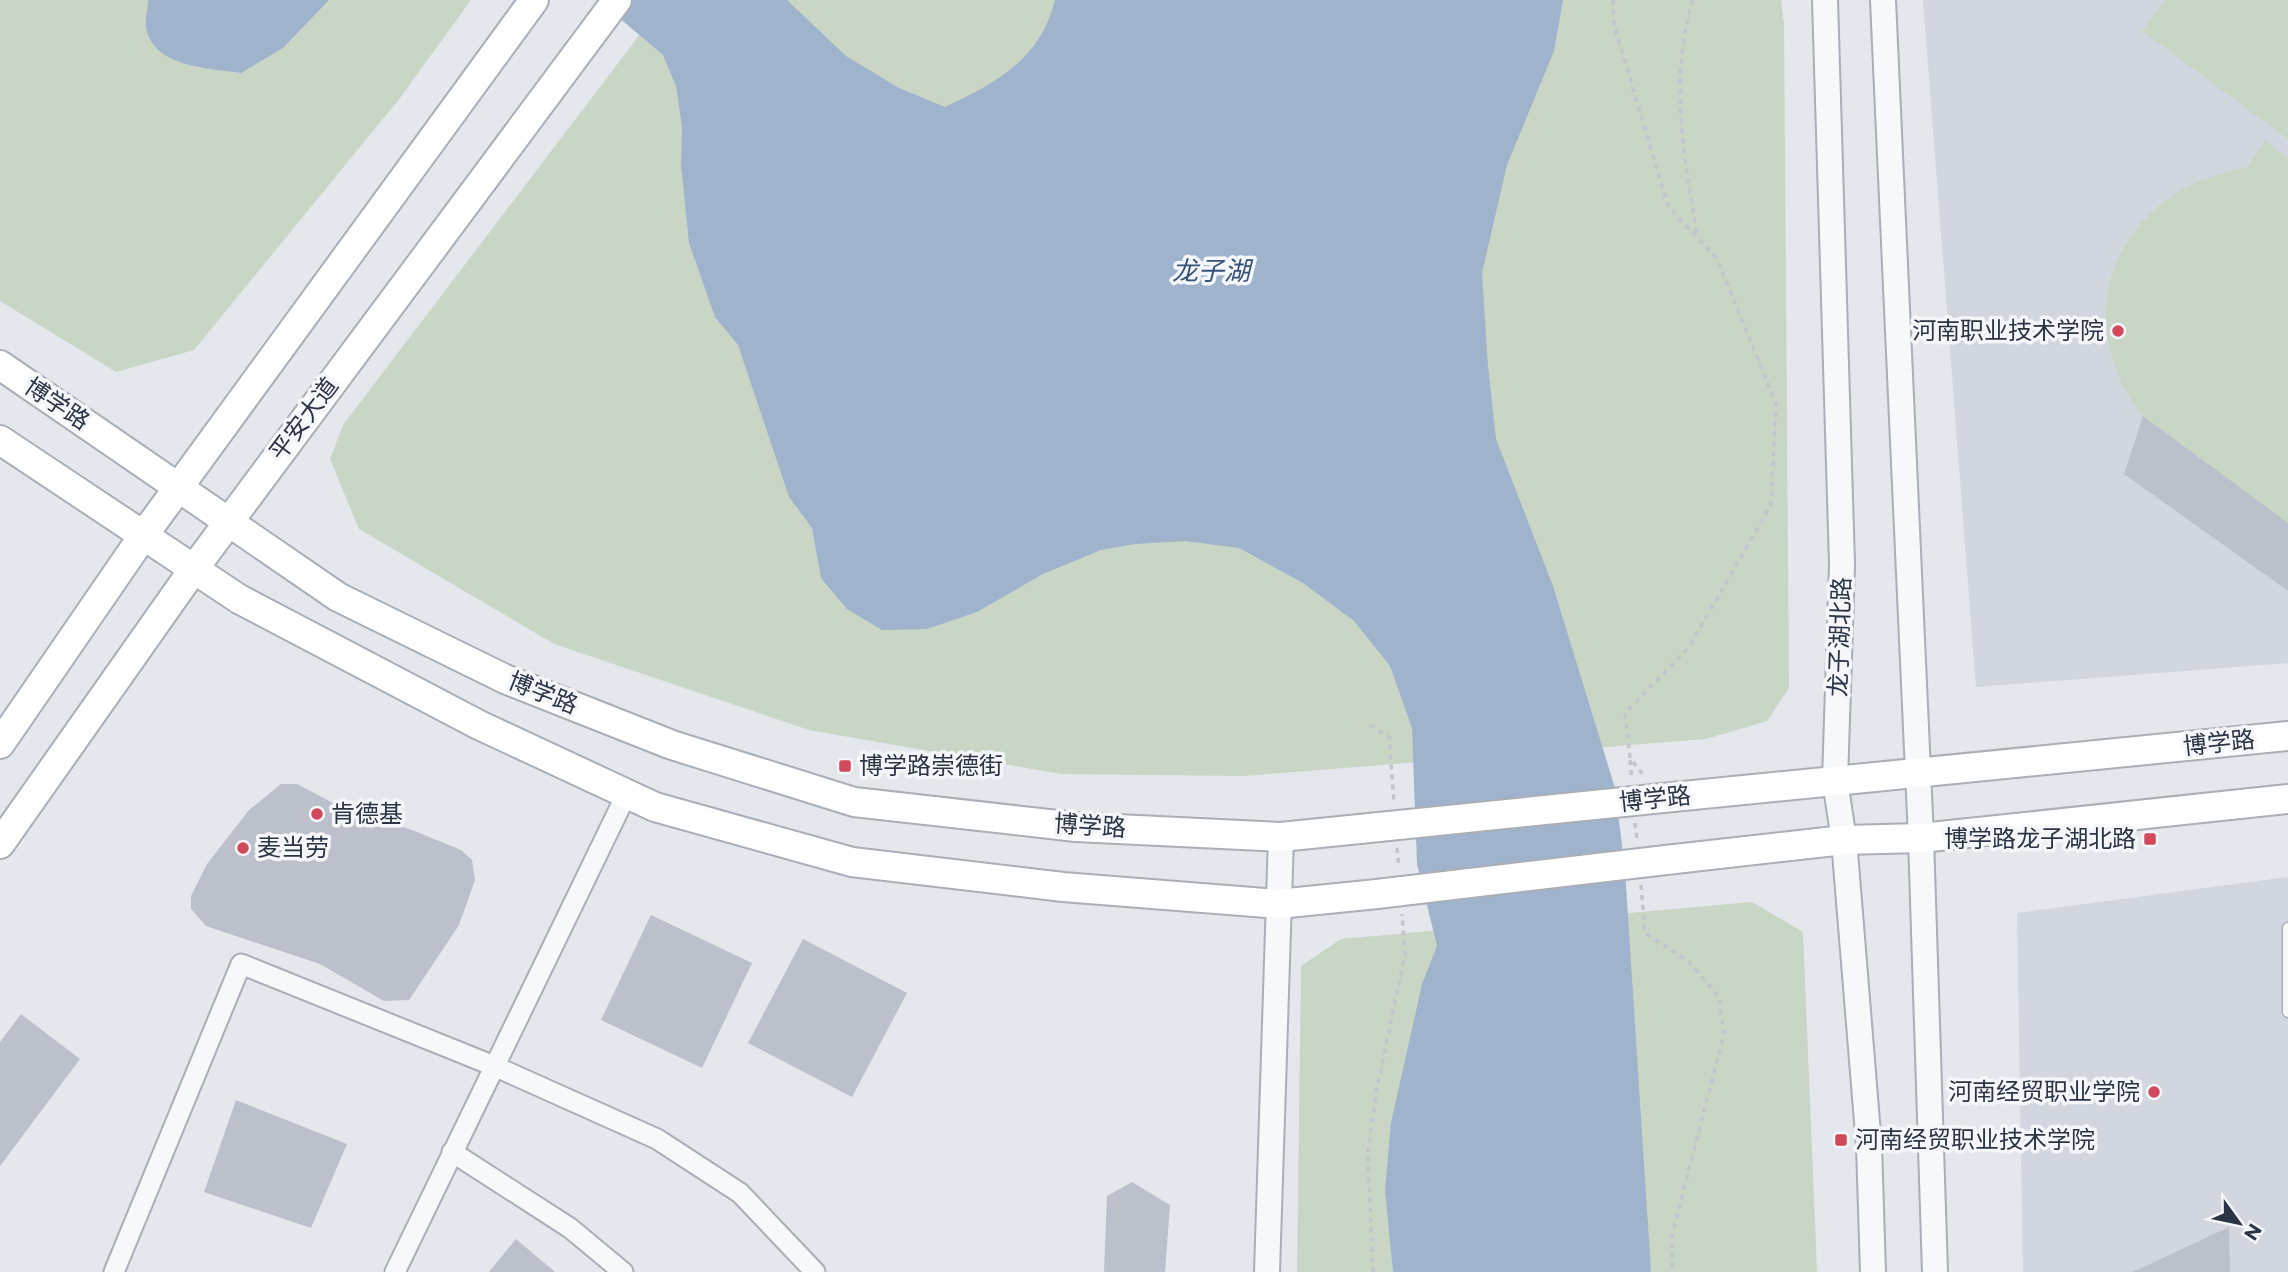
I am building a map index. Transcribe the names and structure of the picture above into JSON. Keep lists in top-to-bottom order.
{
  "streets": {
    "main road": ["博学路", "平安大道"],
    "street": ["龙子湖北路"]
  },
  "crossings": [
    ["博学路", "平安大道"],
    ["博学路", "龙子湖北路"]
  ],
  "water": ["龙子湖"],
  "places": {
    "other": [
      "河南职业技术学院",
      "肯德基",
      "麦当劳",
      "河南经贸职业学院"
    ],
    "transit": ["博学路崇德街", "博学路龙子湖北路", "河南经贸职业技术学院"]
  },
  "north": "bottom right"
}
